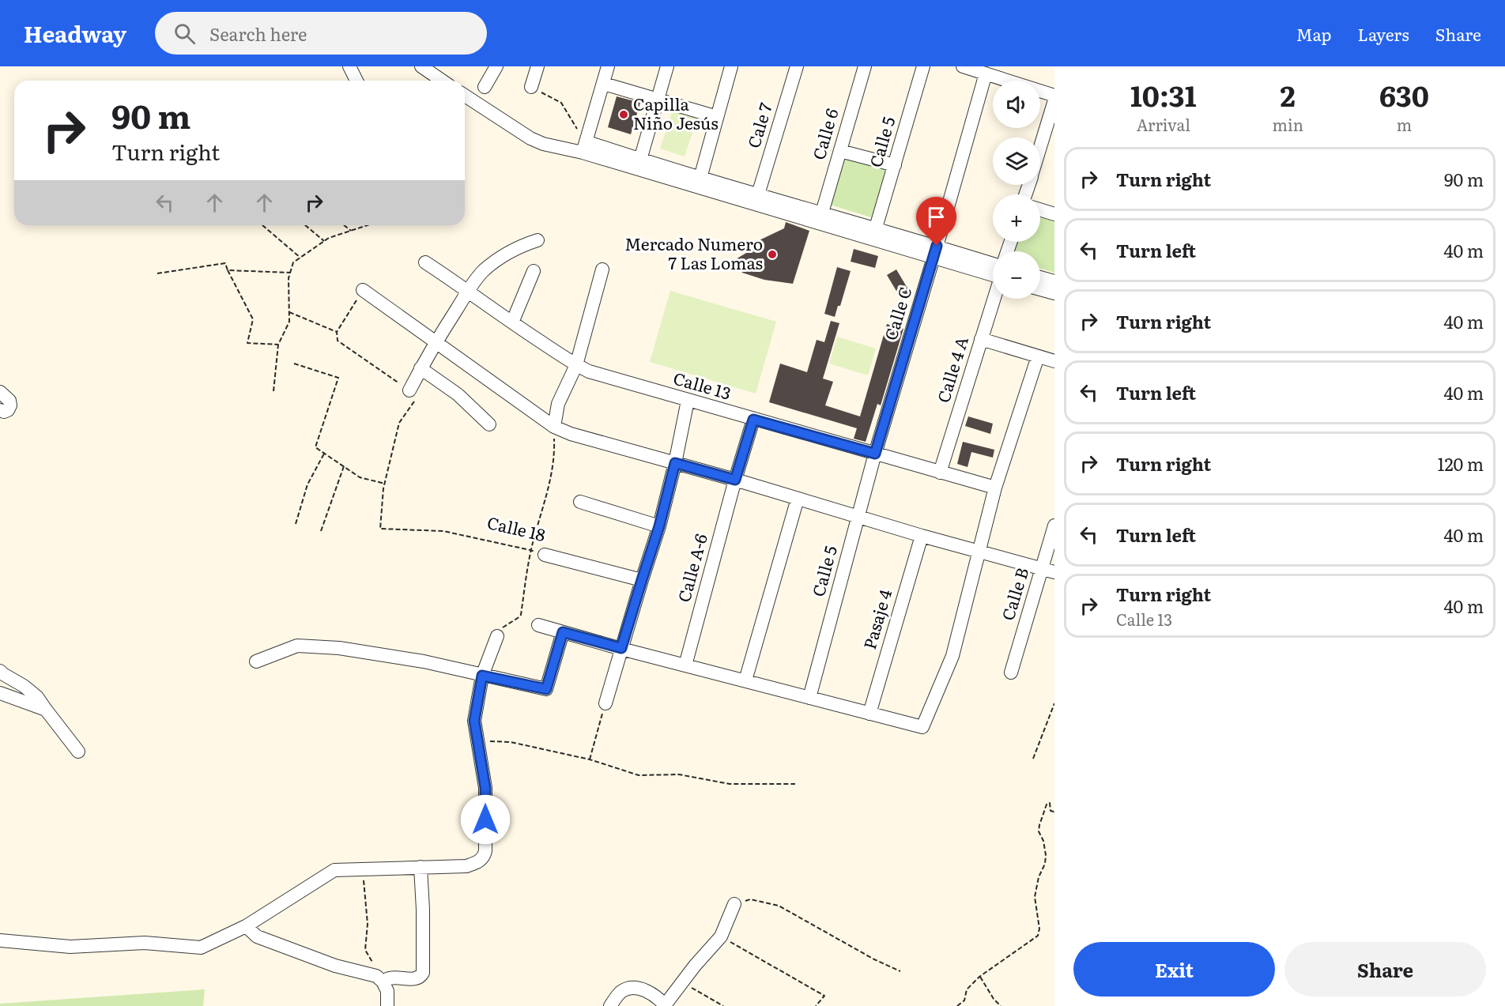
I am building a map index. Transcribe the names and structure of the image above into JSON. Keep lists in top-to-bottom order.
{
  "streets": {
    "street": [
      "Cale 7",
      "Calle 6",
      "Calle 5",
      "Calle C",
      "Calle 4 A",
      "Calle 13",
      "Calle 18",
      "Calle A-6",
      "Calle B",
      "Pasaje 4"
    ]
  },
  "crossings": [
    ["Calle 5", "Calle C"],
    ["Calle 5", "Calle 13"],
    ["Calle C", "Calle 13"],
    ["Calle 4 A", "Calle 13"],
    ["Calle 13", "Calle A-6"]
  ],
  "places": ["Capilla Niño Jesús", "Mercado Numero 7 Las Lomas"],
  "page": {
    "header": "Headway",
    "search": "Search here",
    "nav": ["Map", "Layers", "Share"],
    "eta": [
      "10:31",
      "Arrival",
      "2",
      "min",
      "630",
      "m"
    ],
    "map_buttons": ["+", "−"],
    "turn": ["90 m", "Turn right"],
    "list": [
      {
        "name": "Turn right",
        "value": "90 m"
      },
      {
        "name": "Turn left",
        "value": "40 m"
      },
      {
        "name": "Turn right",
        "value": "40 m"
      },
      {
        "name": "Turn left",
        "value": "40 m"
      },
      {
        "name": "Turn right",
        "value": "120 m"
      },
      {
        "name": "Turn left",
        "value": "40 m"
      },
      {
        "name": "Turn right",
        "note": "Calle 13",
        "value": "40 m"
      }
    ],
    "buttons": ["Exit", "Share"]
  }
}
